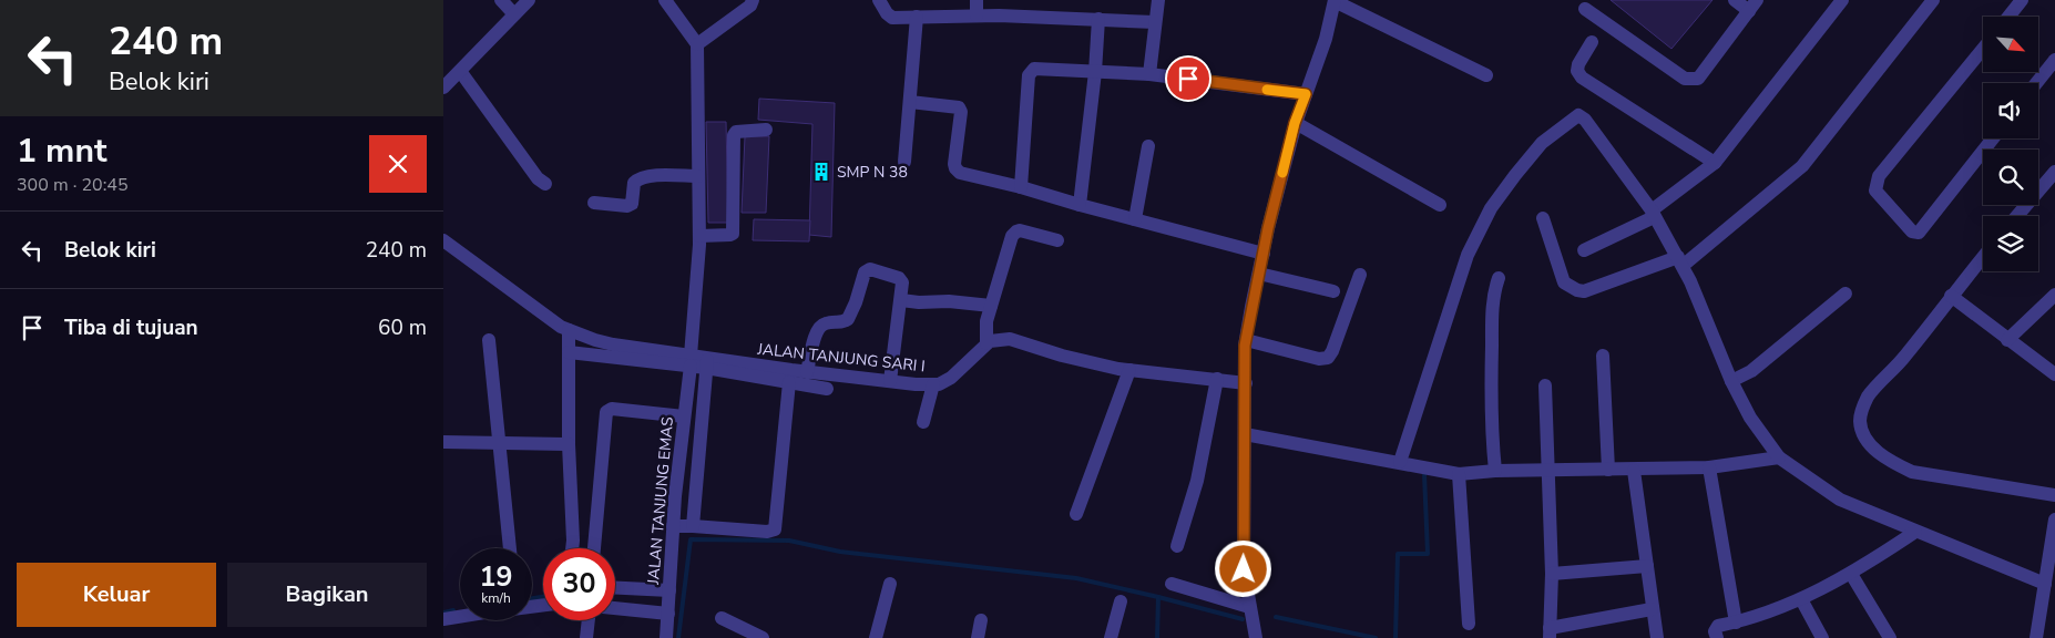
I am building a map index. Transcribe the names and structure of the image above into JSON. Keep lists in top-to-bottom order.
{
  "streets": {
    "street": ["JALAN TANJUNG SARI I", "JALAN TANJUNG EMAS"]
  },
  "crossings": [
    ["JALAN TANJUNG SARI I", "JALAN TANJUNG EMAS"]
  ],
  "places": {
    "building": ["SMP N 38"]
  },
  "north": "bottom right",
  "page": {
    "turn": ["240 m", "Belok kiri"],
    "heading": ["1 mnt", "300 m · 20:45"],
    "list": [
      {
        "name": "Belok kiri",
        "value": "240 m"
      },
      {
        "name": "Tiba di tujuan",
        "value": "60 m"
      }
    ],
    "speed": "19 km/h",
    "limit": "30",
    "buttons": ["Keluar", "Bagikan"]
  }
}
